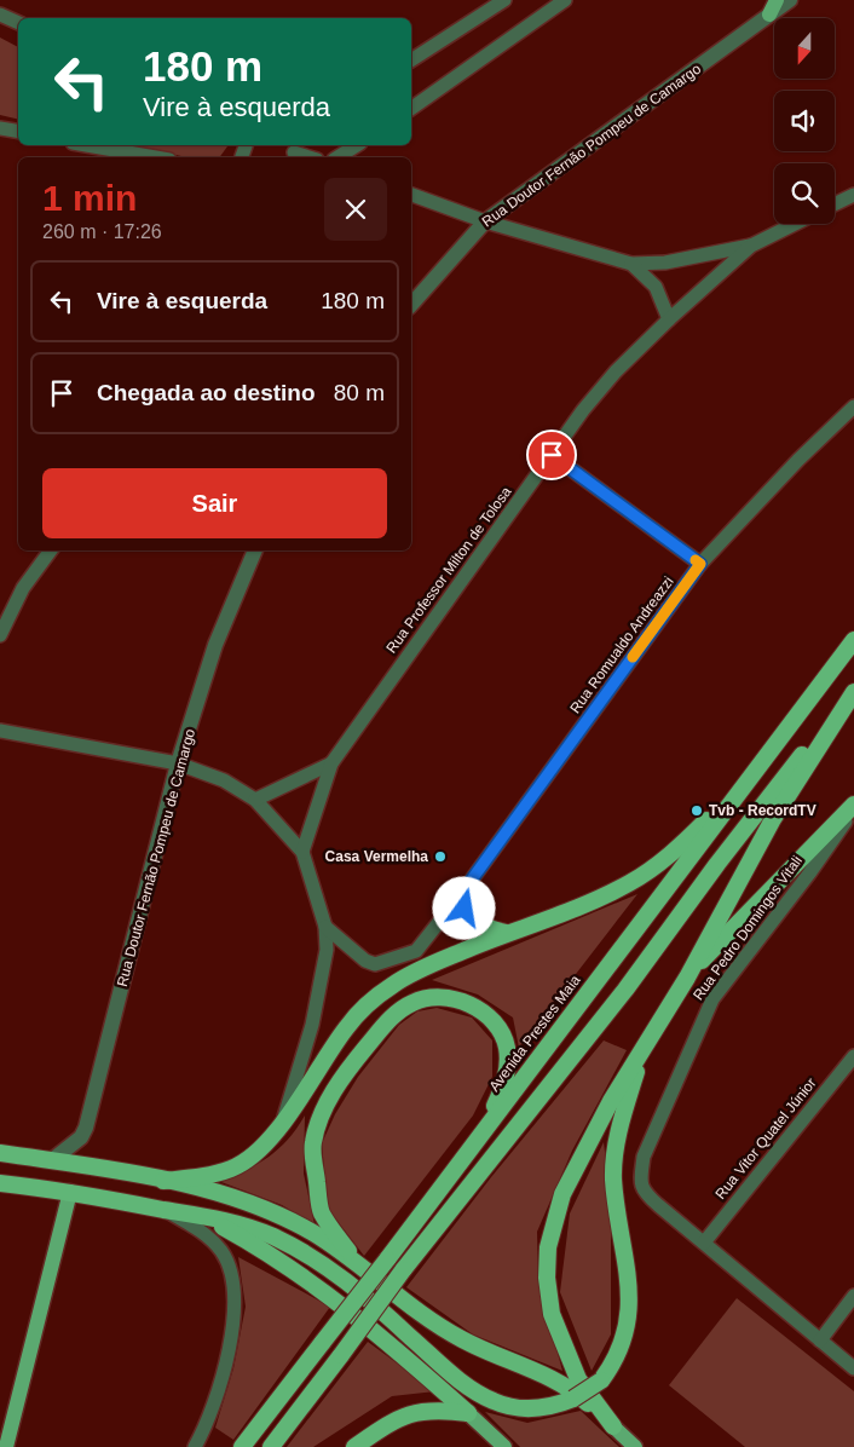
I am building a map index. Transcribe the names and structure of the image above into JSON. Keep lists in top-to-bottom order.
{
  "streets": {
    "highway": ["Avenida Prestes Maia"],
    "street": [
      "Rua Doutor Fernão Pompeu de Camargo",
      "Rua Professor Milton de Tolosa",
      "Rua Romualdo Andreazzi",
      "Rua Pedro Domingos Vitali",
      "Rua Vitor Quatel Júnior"
    ]
  },
  "crossings": [
    ["Rua Pedro Domingos Vitali", "Rua Vitor Quatel Júnior"]
  ],
  "places": ["Tvb - RecordTV", "Casa Vermelha"],
  "north": "bottom",
  "page": {
    "turn": ["180 m", "Vire à esquerda"],
    "heading": ["1 min", "260 m · 17:26"],
    "list": [
      {
        "name": "Vire à esquerda",
        "value": "180 m"
      },
      {
        "name": "Chegada ao destino",
        "value": "80 m"
      }
    ],
    "buttons": "Sair"
  }
}
